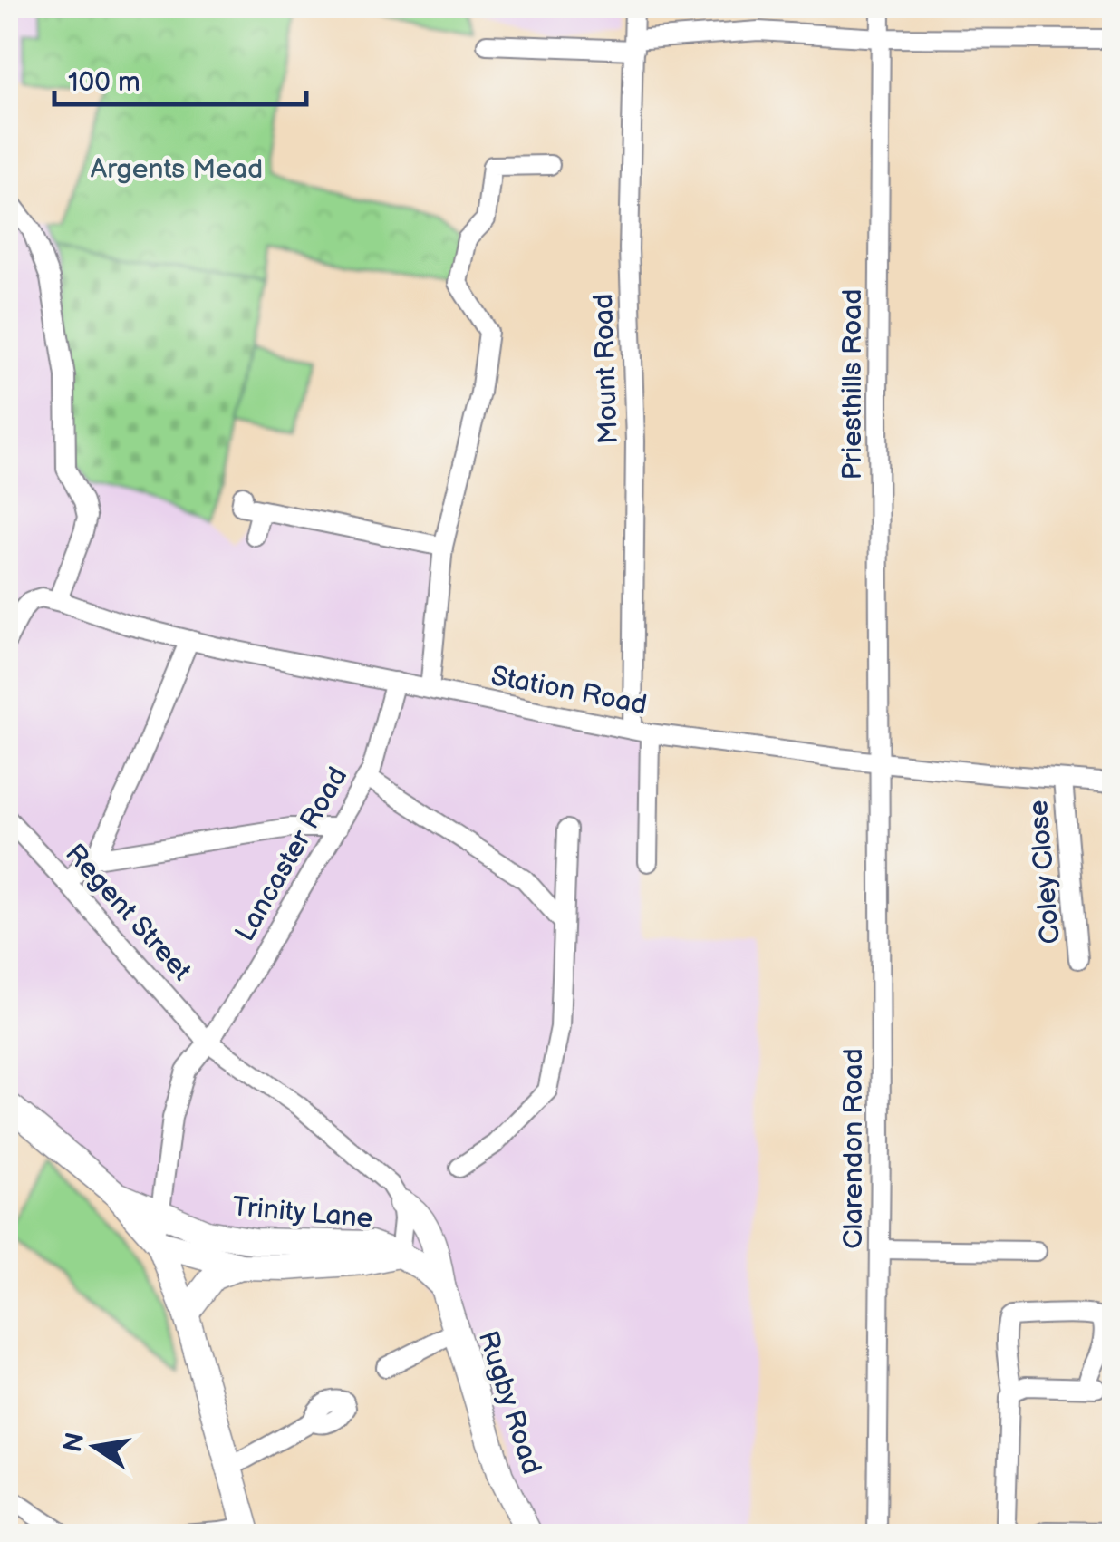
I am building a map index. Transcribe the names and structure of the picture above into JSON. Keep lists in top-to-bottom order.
{
  "streets": {
    "main road": ["Trinity Lane", "Rugby Road"],
    "street": [
      "Mount Road",
      "Priesthills Road",
      "Station Road",
      "Lancaster Road",
      "Coley Close",
      "Regent Street",
      "Clarendon Road"
    ]
  },
  "crossings": [
    ["Mount Road", "Station Road"],
    ["Priesthills Road", "Station Road"],
    ["Priesthills Road", "Clarendon Road"],
    ["Station Road", "Lancaster Road"],
    ["Station Road", "Coley Close"],
    ["Station Road", "Clarendon Road"],
    ["Lancaster Road", "Regent Street"],
    ["Lancaster Road", "Trinity Lane"],
    ["Lancaster Road", "Rugby Road"],
    ["Regent Street", "Rugby Road"]
  ],
  "parks": ["Argents Mead"],
  "scale_bar": "100 m",
  "north": "left"
}
